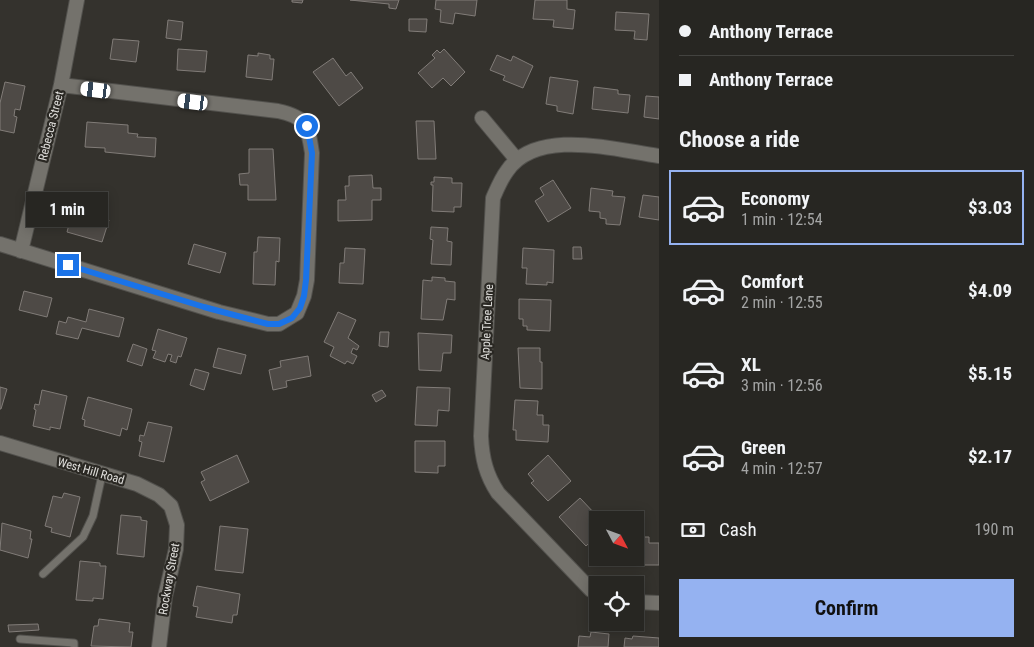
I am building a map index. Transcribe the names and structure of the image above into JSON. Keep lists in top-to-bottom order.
{
  "streets": {
    "street": [
      "Rebecca Street",
      "Apple Tree Lane",
      "West Hill Road",
      "Rockway Street"
    ]
  },
  "crossings": [
    ["West Hill Road", "Rockway Street"]
  ],
  "north": "bottom right",
  "page": {
    "banner": ["Anthony Terrace", "Anthony Terrace"],
    "heading": "Choose a ride",
    "list": [
      {
        "name": "Economy",
        "note": "1 min · 12:54",
        "value": "$3.03"
      },
      {
        "name": "Comfort",
        "note": "2 min · 12:55",
        "value": "$4.09"
      },
      {
        "name": "XL",
        "note": "3 min · 12:56",
        "value": "$5.15"
      },
      {
        "name": "Green",
        "note": "4 min · 12:57",
        "value": "$2.17"
      }
    ],
    "bubble": "1 min",
    "pay": ["Cash", "190 m"],
    "buttons": "Confirm"
  }
}
